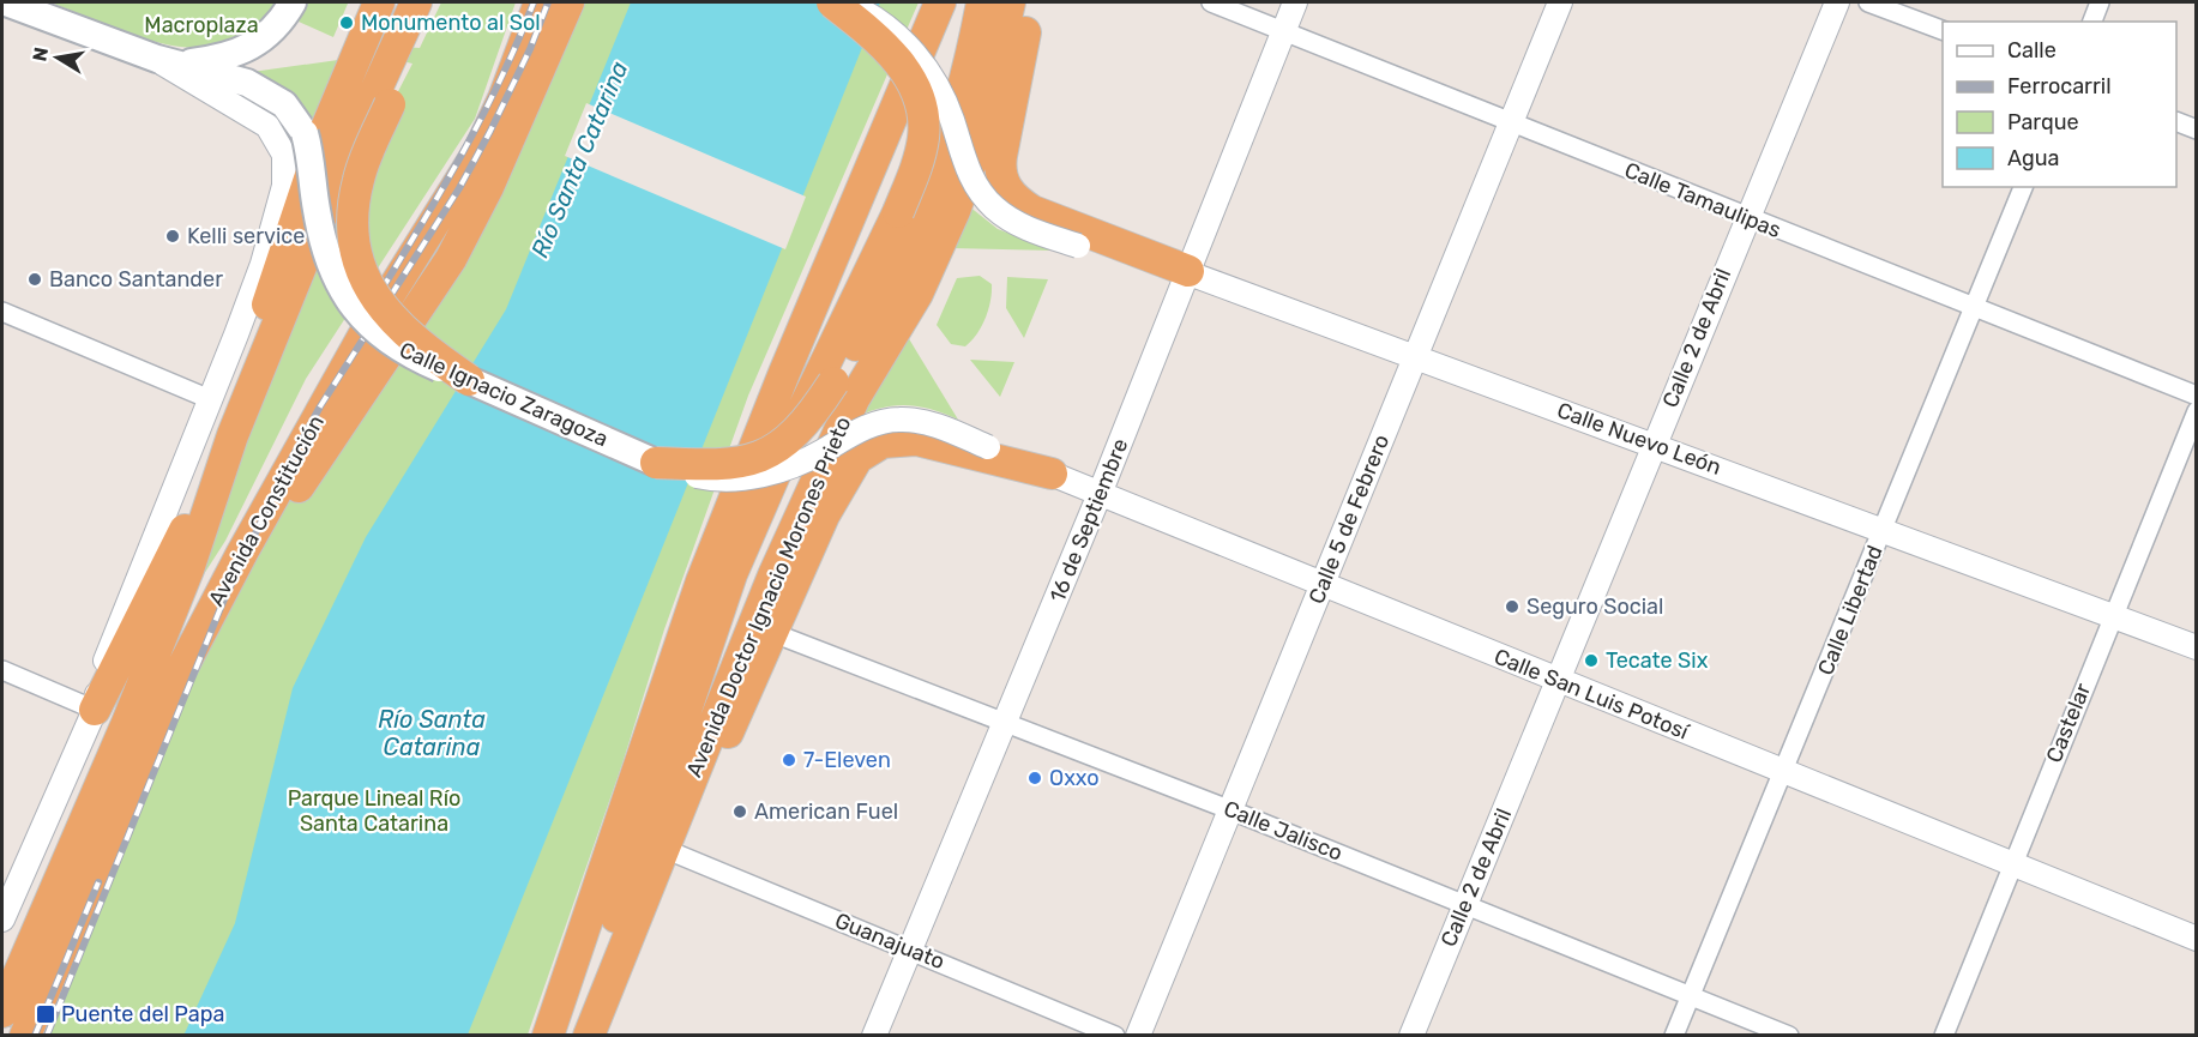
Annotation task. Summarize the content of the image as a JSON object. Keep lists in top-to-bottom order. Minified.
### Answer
{"streets":{"highway":["Avenida Constitución","Avenida Doctor Ignacio Morones Prieto"],"main road":["Calle Ignacio Zaragoza"],"street":["Calle Tamaulipas","Calle 2 de Abril","Calle Nuevo León","Calle 5 de Febrero","16 de Septiembre","Calle Libertad","Calle San Luis Potosí","Castelar","Calle Jalisco","Guanajuato"]},"crossings":[["Calle Tamaulipas","Calle 2 de Abril"],["Calle Tamaulipas","Calle 5 de Febrero"],["Calle Tamaulipas","16 de Septiembre"],["Calle Tamaulipas","Calle Libertad"],["Calle 2 de Abril","Calle Nuevo León"],["Calle 2 de Abril","Calle San Luis Potosí"],["Calle 2 de Abril","Calle Jalisco"],["Calle Ignacio Zaragoza","Calle San Luis Potosí"],["Calle Nuevo León","Calle 5 de Febrero"],["Calle Nuevo León","16 de Septiembre"],["Calle Nuevo León","Calle Libertad"],["Calle Nuevo León","Castelar"],["Calle 5 de Febrero","Calle San Luis Potosí"],["Calle 5 de Febrero","Calle Jalisco"],["16 de Septiembre","Calle San Luis Potosí"],["16 de Septiembre","Calle Jalisco"],["16 de Septiembre","Guanajuato"],["Avenida Doctor Ignacio Morones Prieto","Guanajuato"],["Calle Libertad","Calle San Luis Potosí"],["Calle Libertad","Calle Jalisco"],["Calle San Luis Potosí","Castelar"]],"water":["Río Santa Catarina"],"parks":["Macroplaza","Parque Lineal Río Santa Catarina"],"places":{"other":["Monumento al Sol","Kelli service","Banco Santander","Seguro Social","Tecate Six","7-Eleven","Oxxo","American Fuel"],"transit":["Puente del Papa"]},"legend":["Calle","Ferrocarril","Parque","Agua"],"north":"left"}
